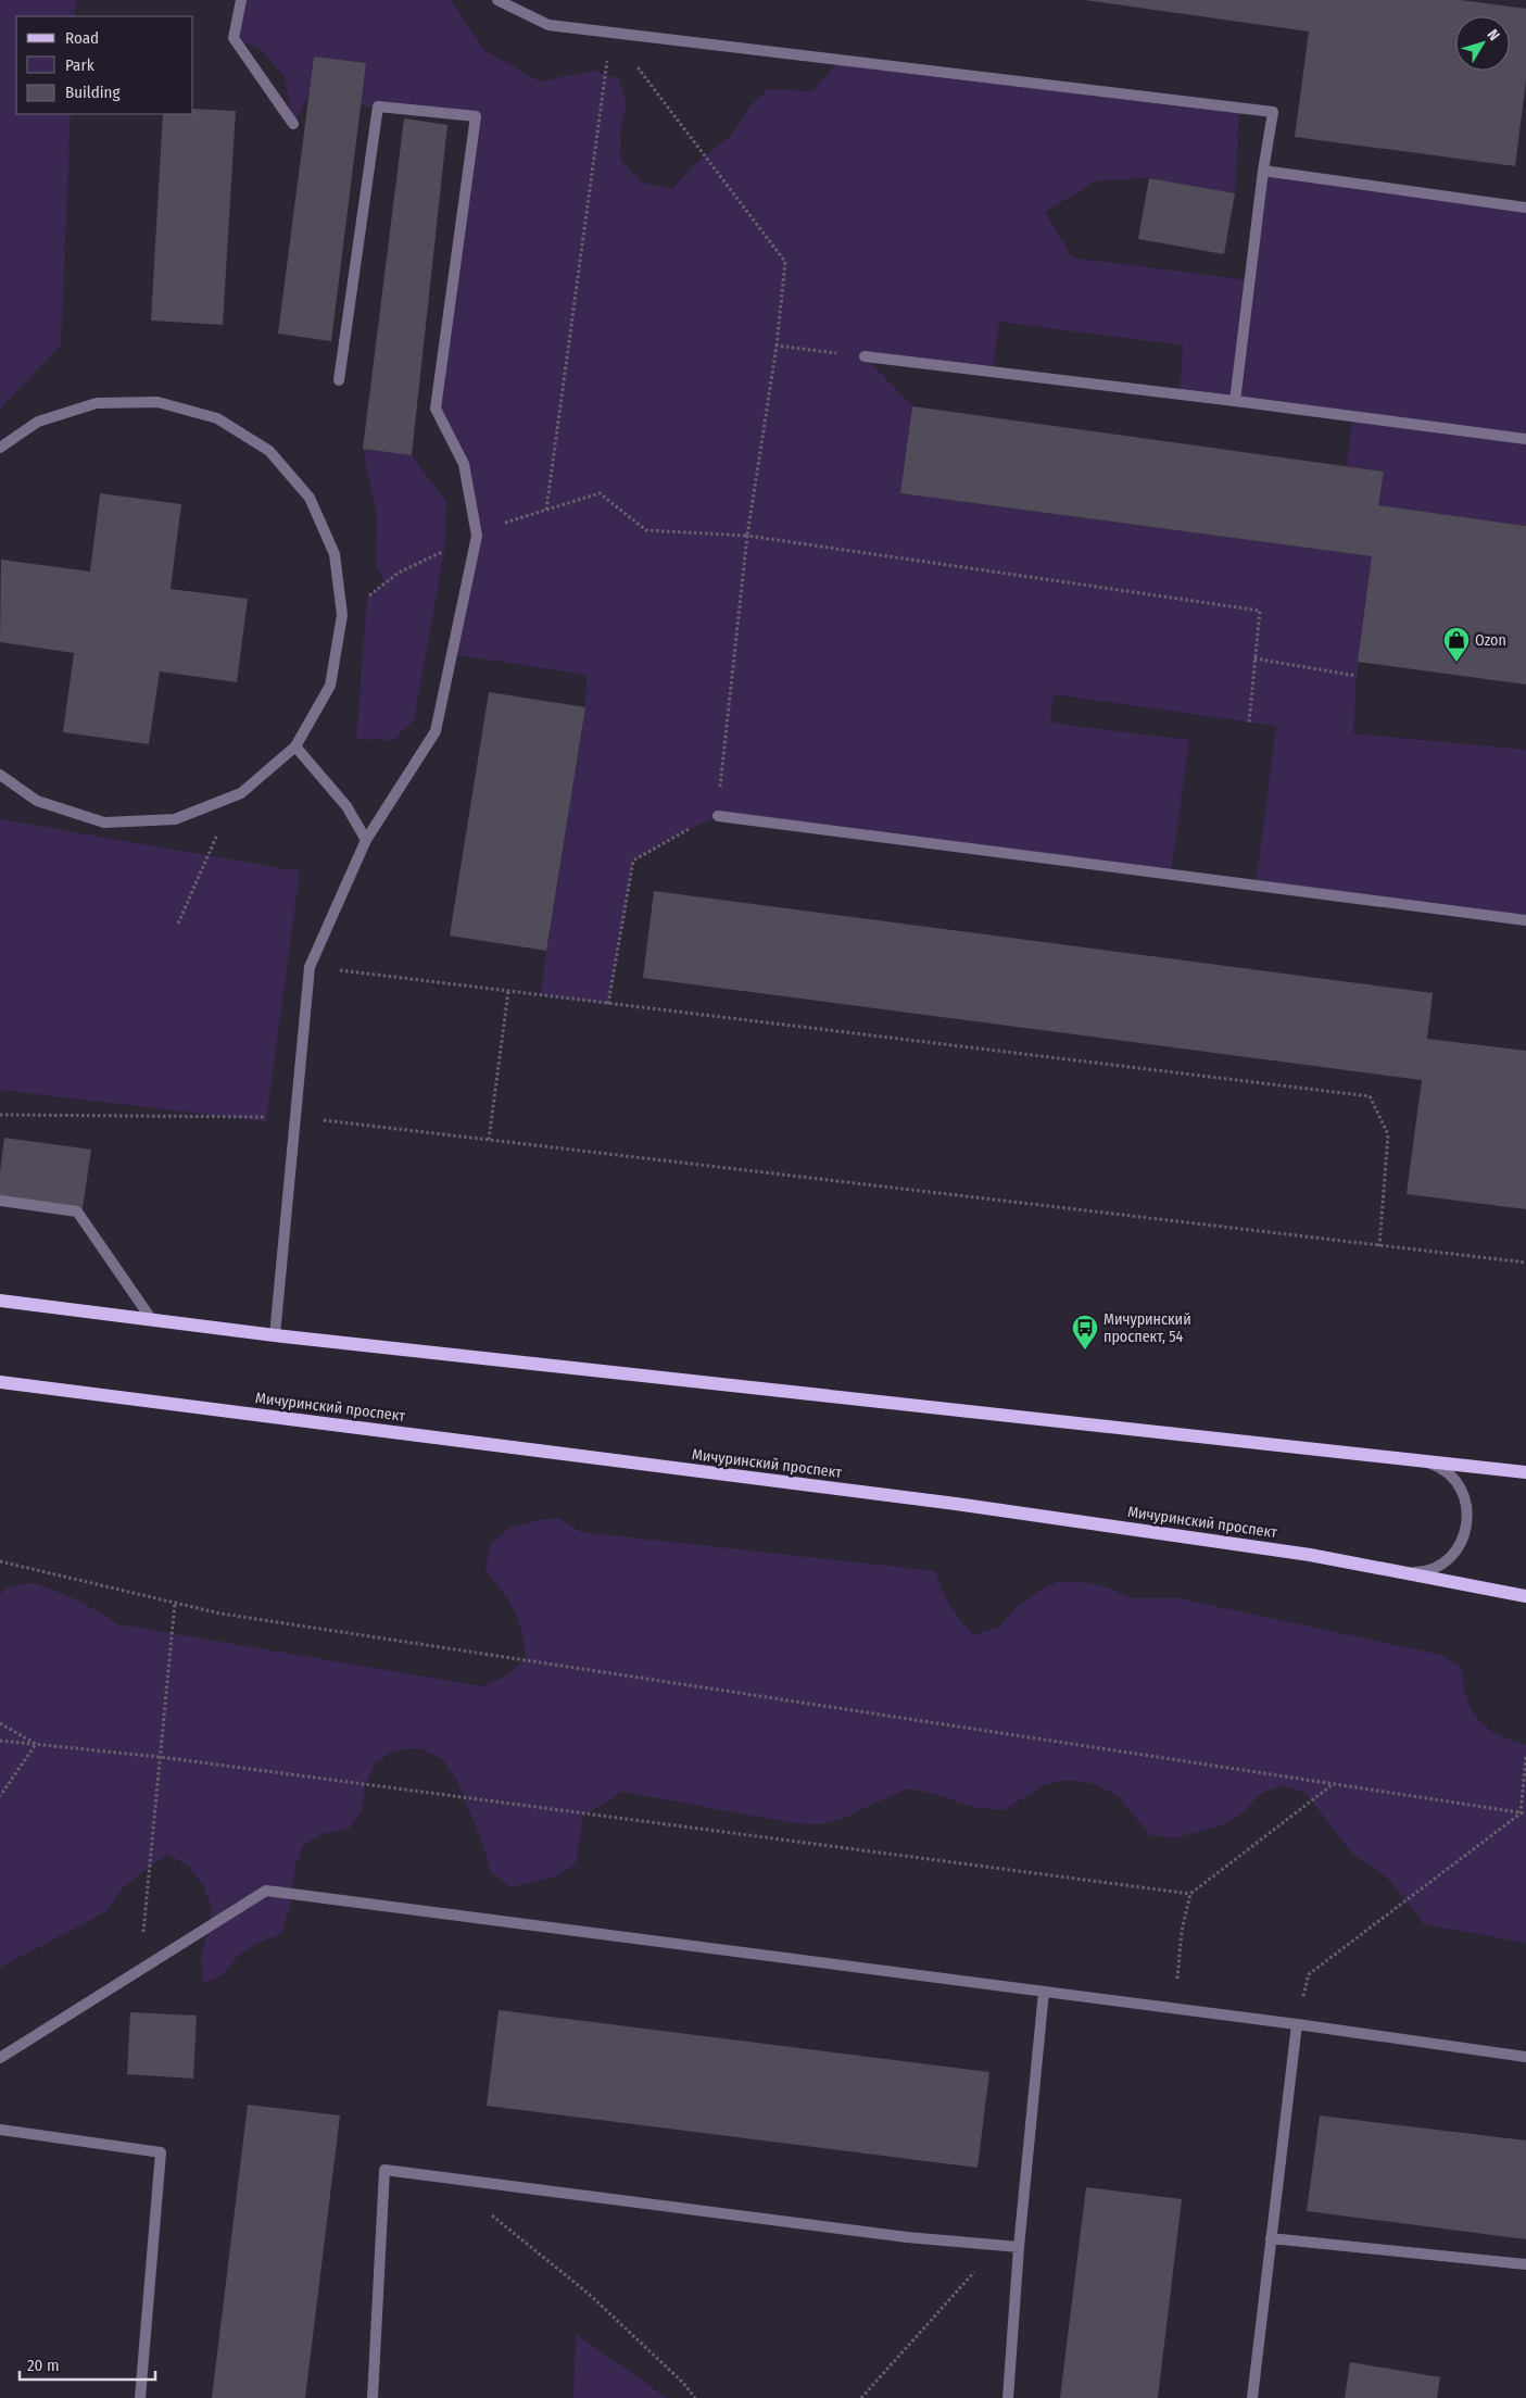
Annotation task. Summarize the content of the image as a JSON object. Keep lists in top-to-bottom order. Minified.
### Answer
{"streets":{"main road":["Мичуринский проспект"]},"places":{"shop":["Ozon"],"bus stop":["Мичуринский проспект, 54"]},"legend":["Road","Park","Building"],"scale_bar":"20 m","north":"top right"}
